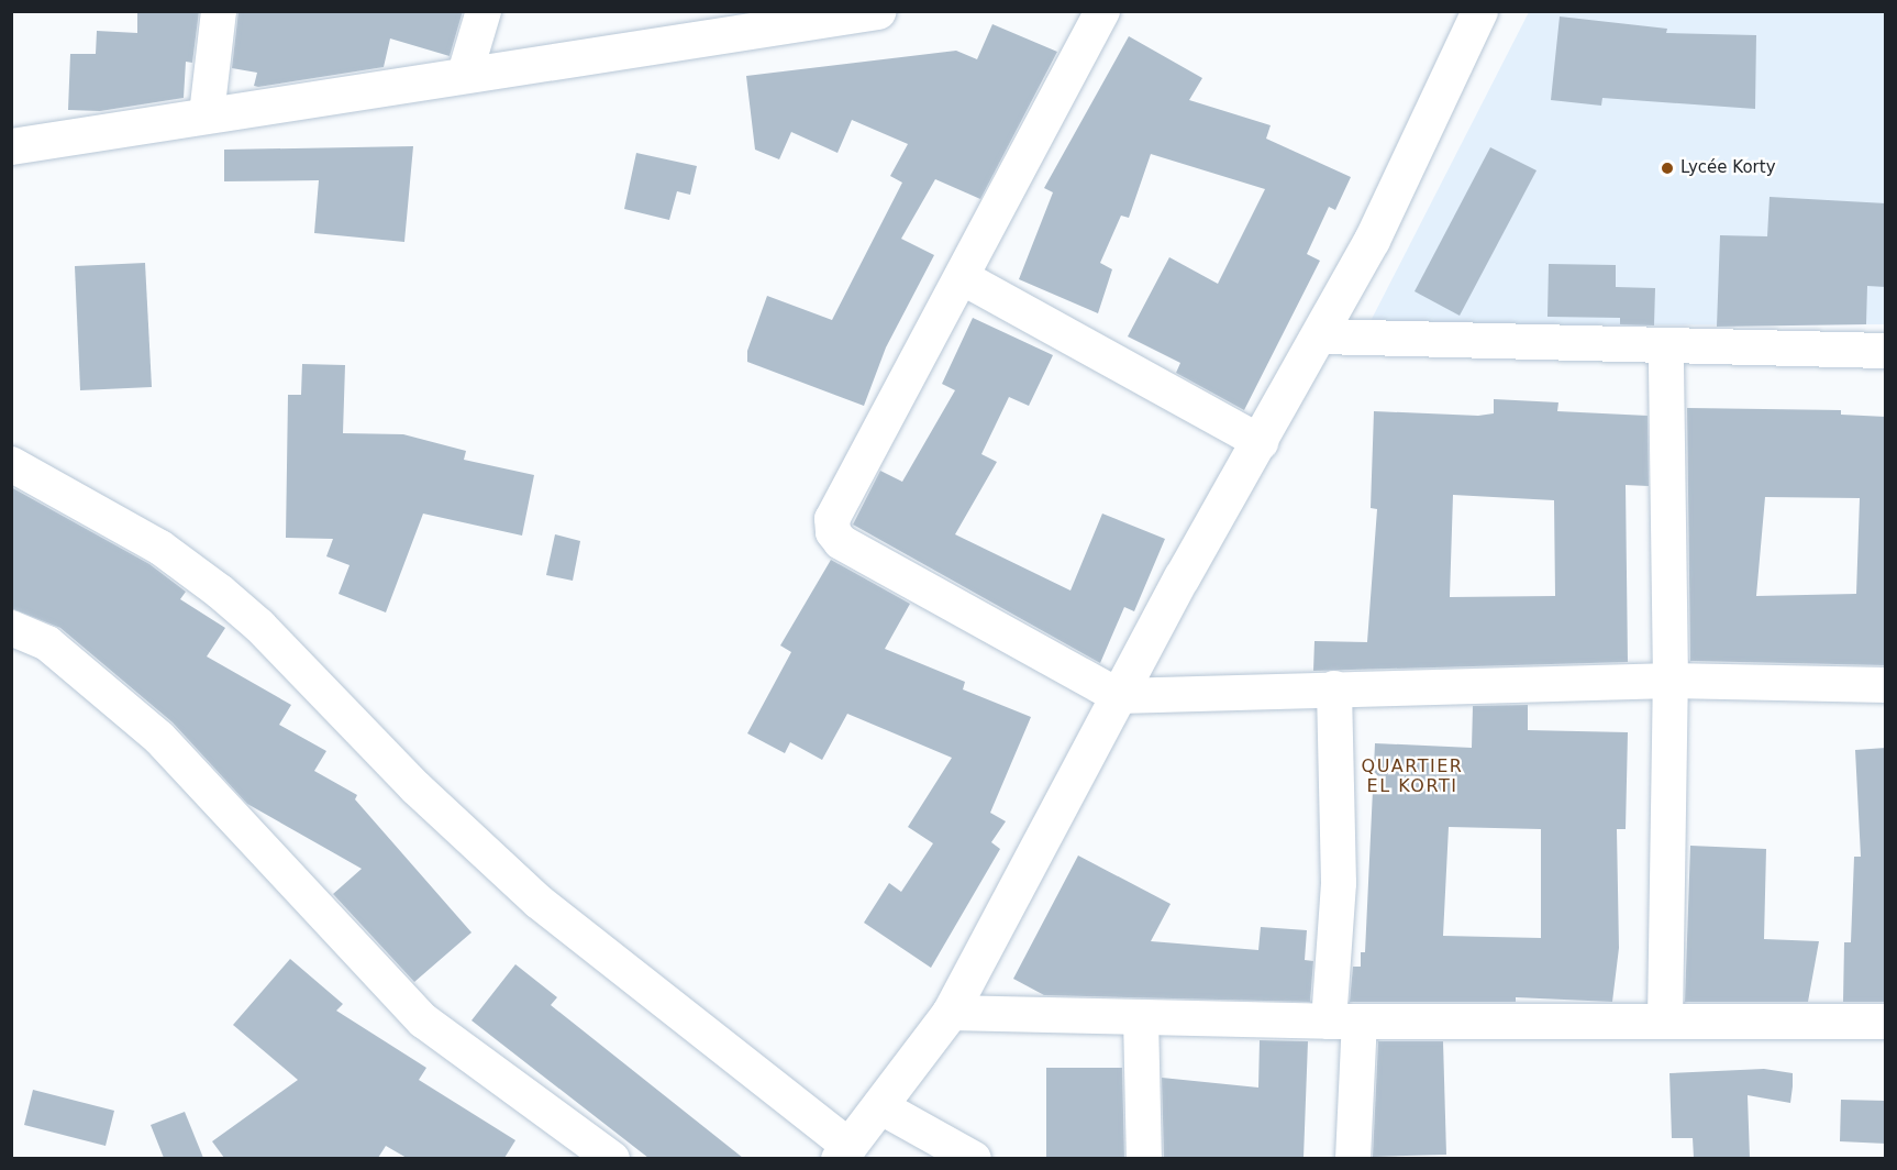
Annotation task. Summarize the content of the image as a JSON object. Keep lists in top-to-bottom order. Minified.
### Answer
{"districts":["QUARTIER EL KORTI"],"places":["Lycée Korty"]}
